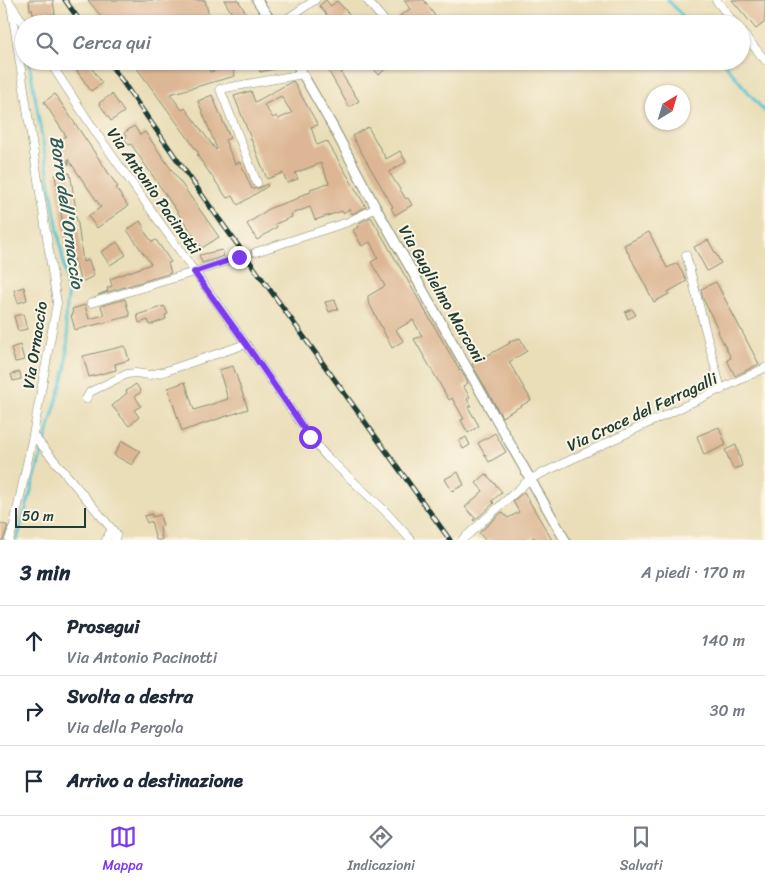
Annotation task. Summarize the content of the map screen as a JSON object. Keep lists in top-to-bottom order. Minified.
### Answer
{"streets":{"street":["Via Antonio Pacinotti","Via Guglielmo Marconi","Via Ornaccio","Via Croce del Ferragalli"]},"crossings":[["Via Guglielmo Marconi","Via Croce del Ferragalli"]],"water":["Borro dell'Ornaccio"],"scale_bar":"50 m","north":"top right","page":{"search":"Cerca qui","scale":"50 m","heading":["3 min","A piedi · 170 m"],"list":[["Prosegui","Via Antonio Pacinotti","140 m"],["Svolta a destra","Via della Pergola","30 m"],"Arrivo a destinazione"],"nav":["Mappa","Indicazioni","Salvati"]}}
